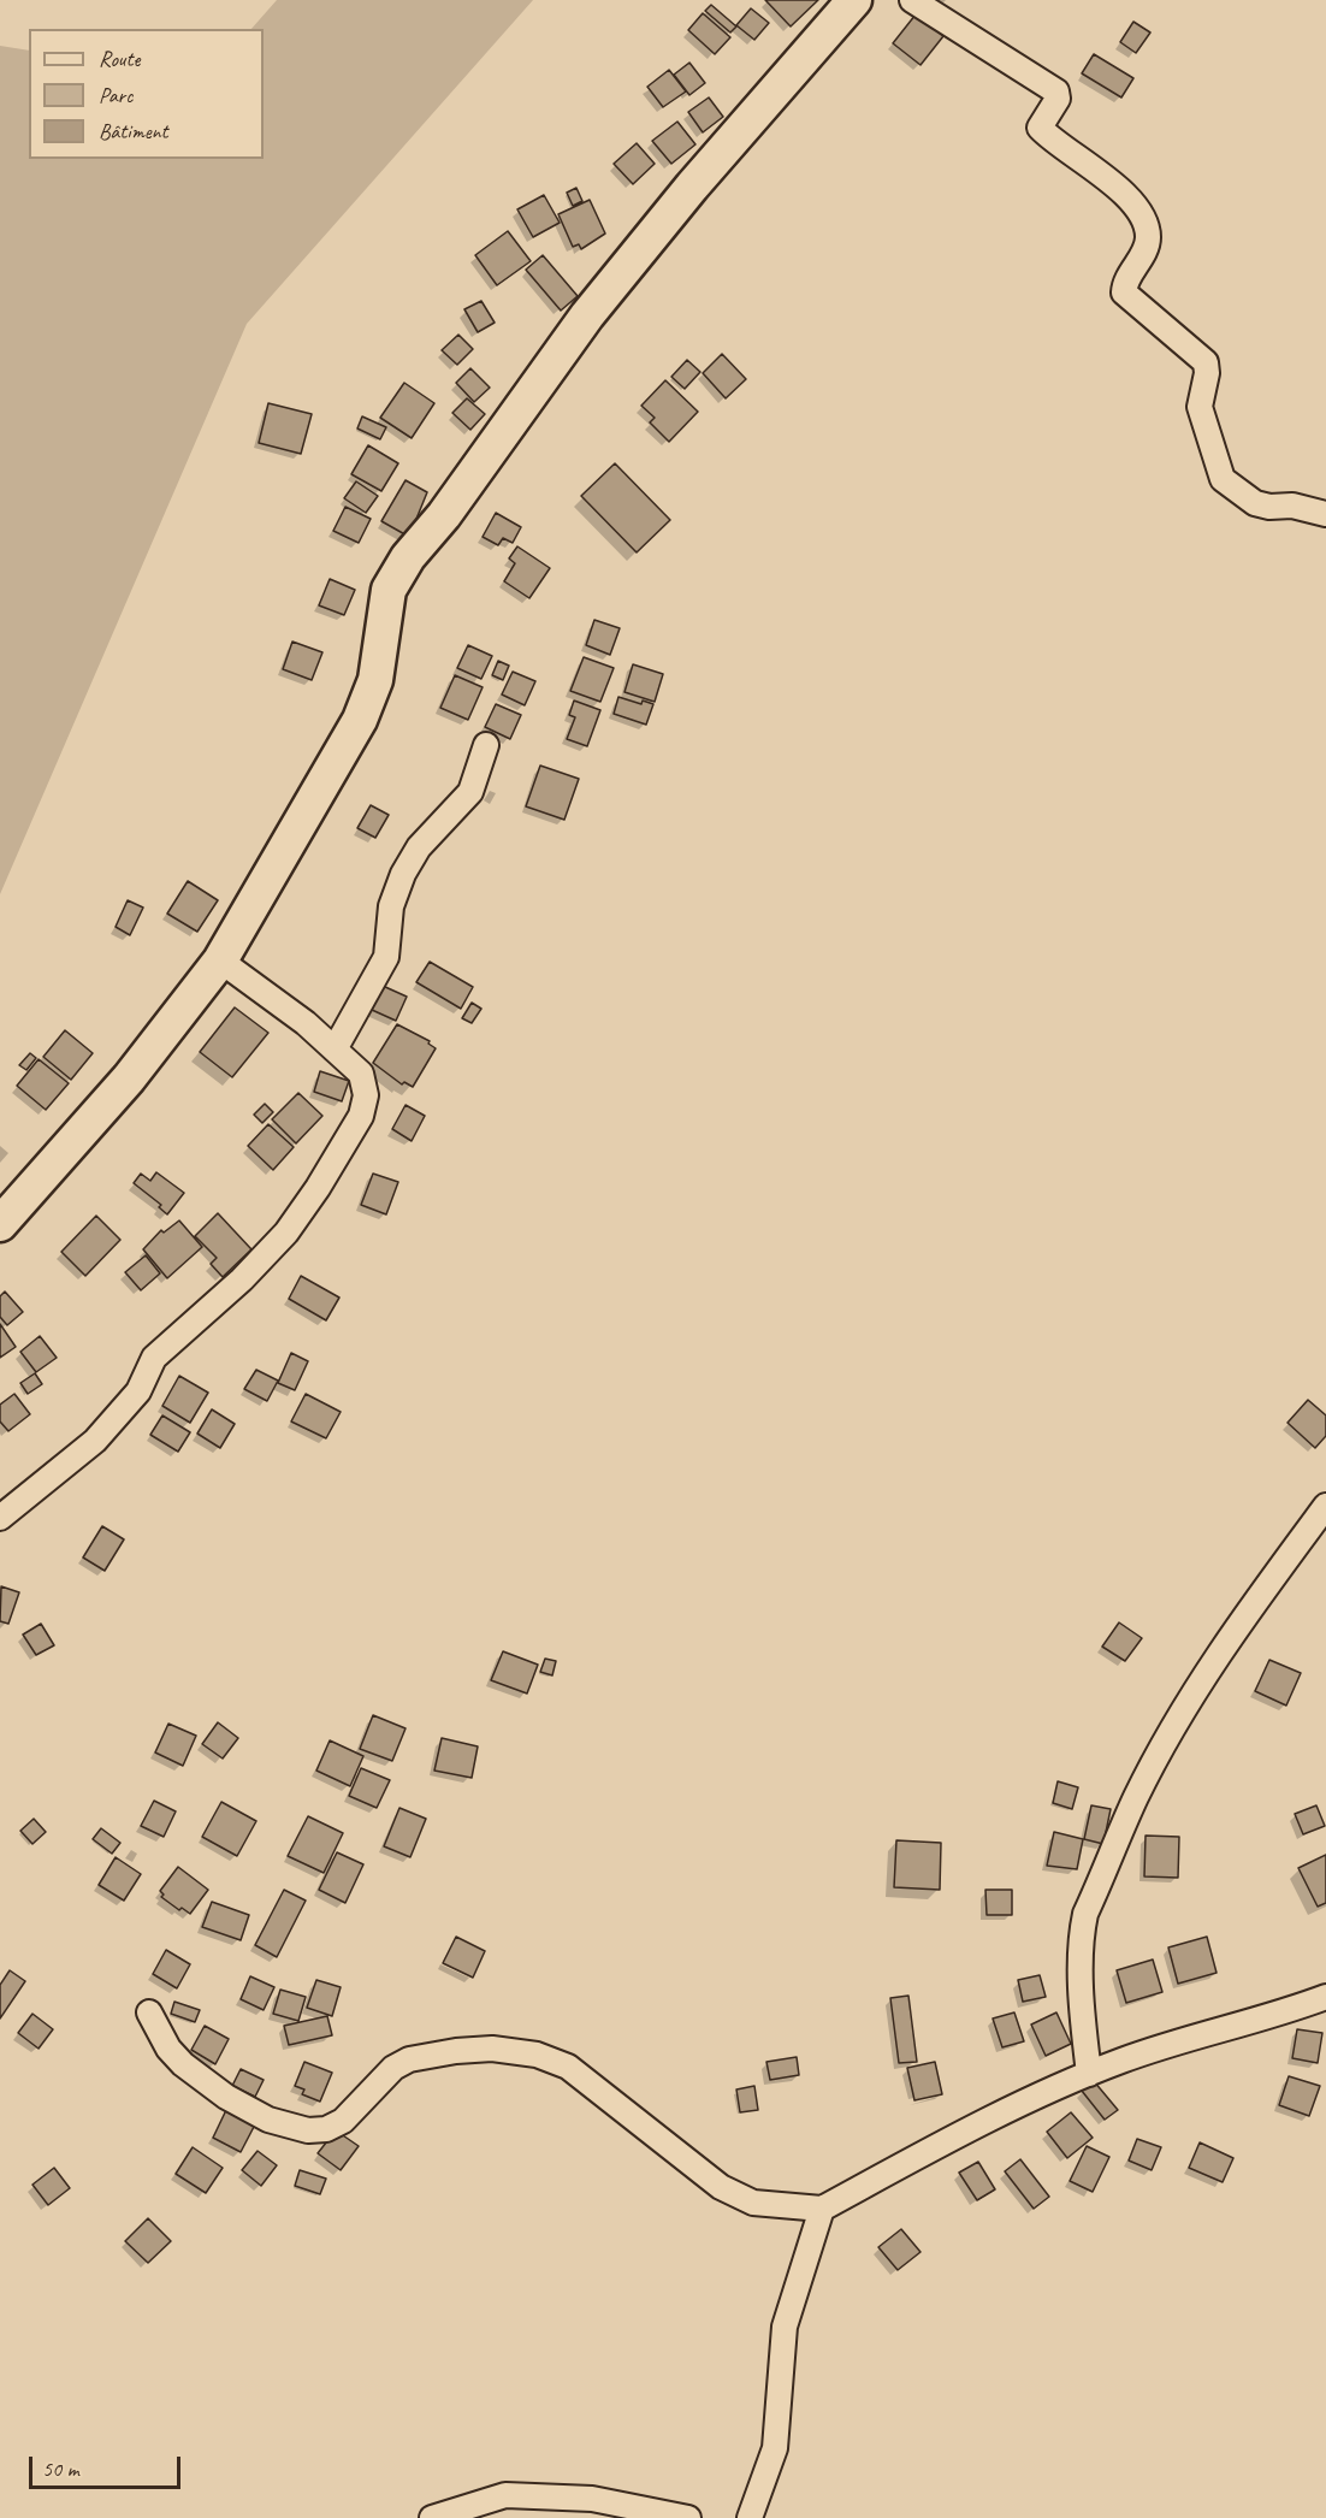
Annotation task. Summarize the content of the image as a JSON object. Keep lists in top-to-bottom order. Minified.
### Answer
{"legend":["Route","Parc","Bâtiment"],"scale_bar":"50 m"}
